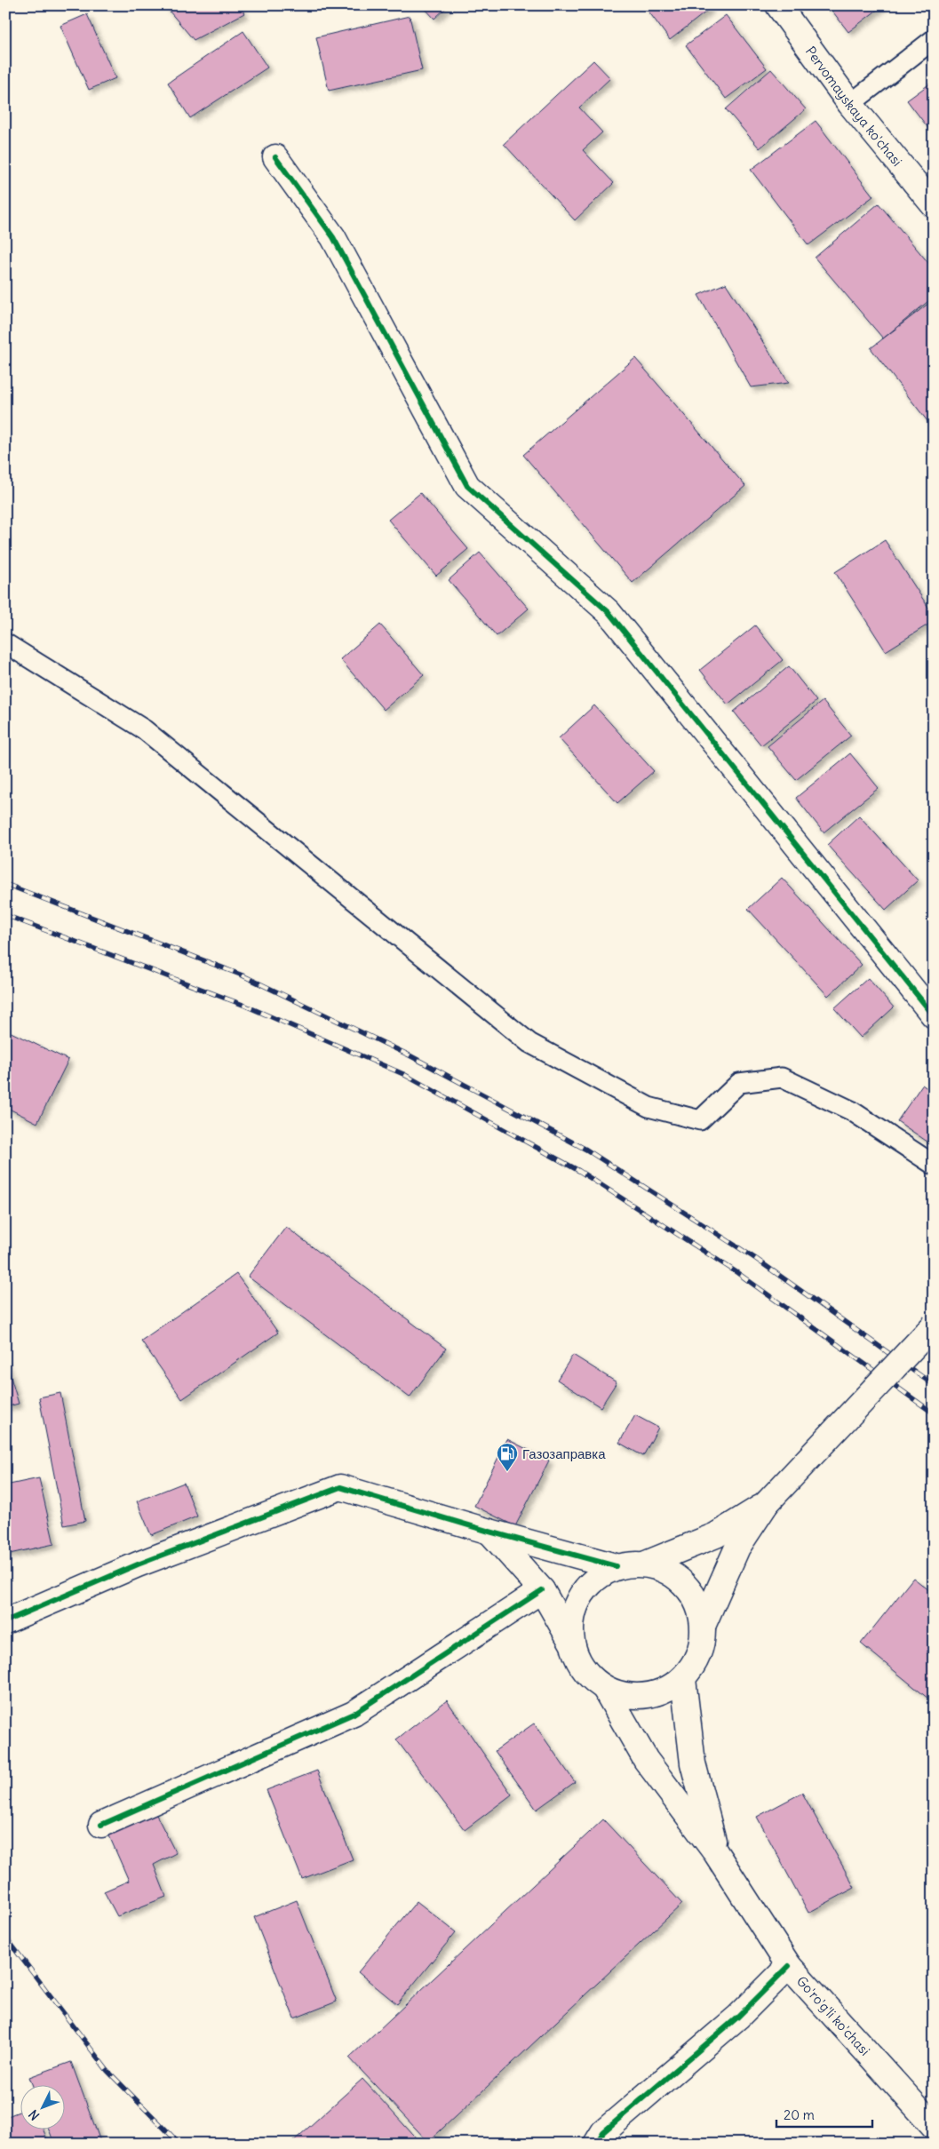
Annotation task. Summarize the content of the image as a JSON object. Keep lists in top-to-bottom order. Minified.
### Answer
{"streets":{"street":["Pervomayskaya ko'chasi","Go'ro'g'li ko'chasi"]},"places":{"fuel station":["Газозаправка"]},"scale_bar":"20 m","north":"bottom left"}
